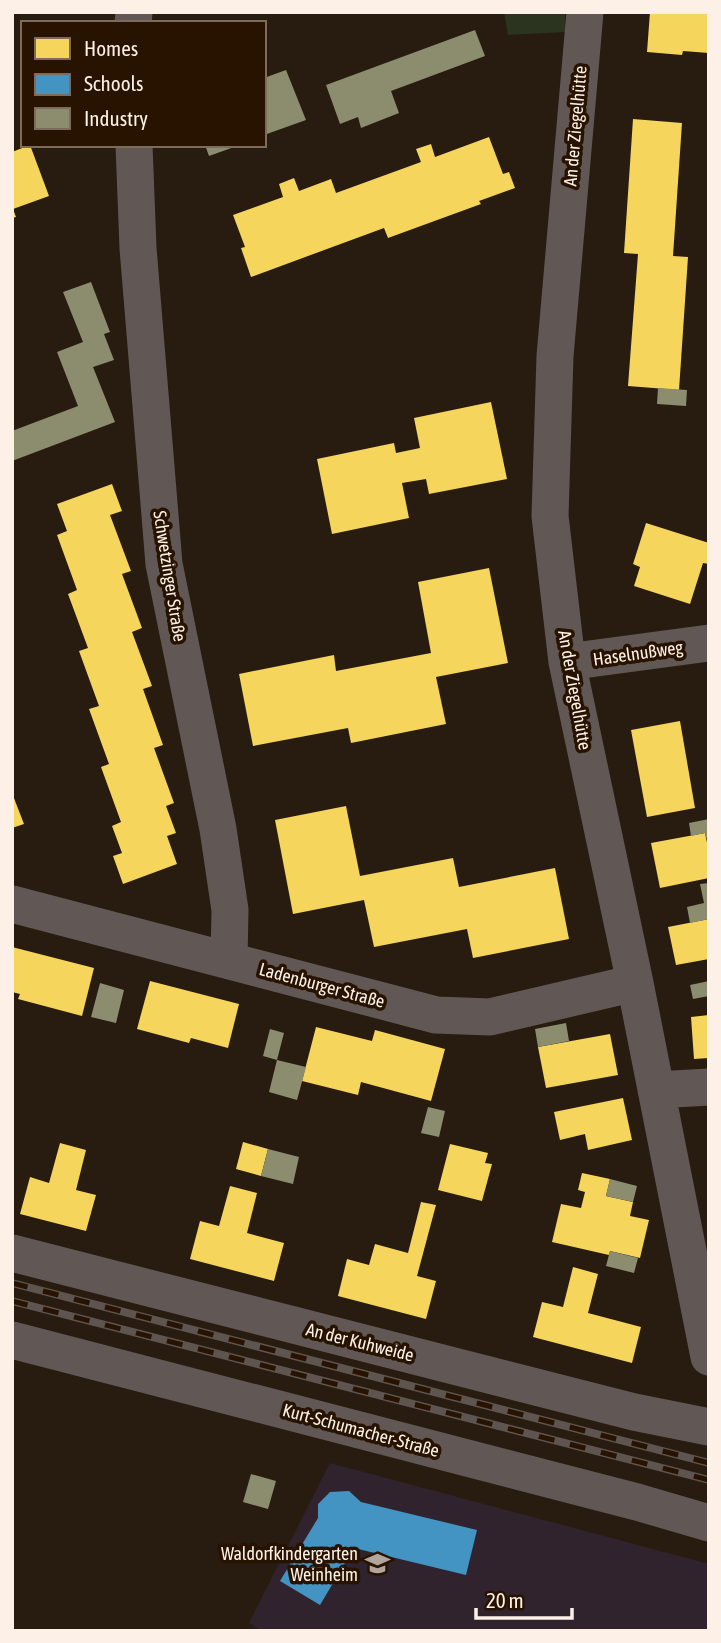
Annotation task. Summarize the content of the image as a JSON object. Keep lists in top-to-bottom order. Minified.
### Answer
{"streets":{"street":["An der Ziegelhütte","Schwetzinger Straße","Haselnußweg","Ladenburger Straße","An der Kuhweide","Kurt-Schumacher-Straße"]},"crossings":[["An der Ziegelhütte","Haselnußweg"],["An der Ziegelhütte","Ladenburger Straße"],["Schwetzinger Straße","Ladenburger Straße"]],"places":{"school or university":["Waldorfkindergarten Weinheim"]},"legend":["Homes","Schools","Industry"],"scale_bar":"20 m"}
